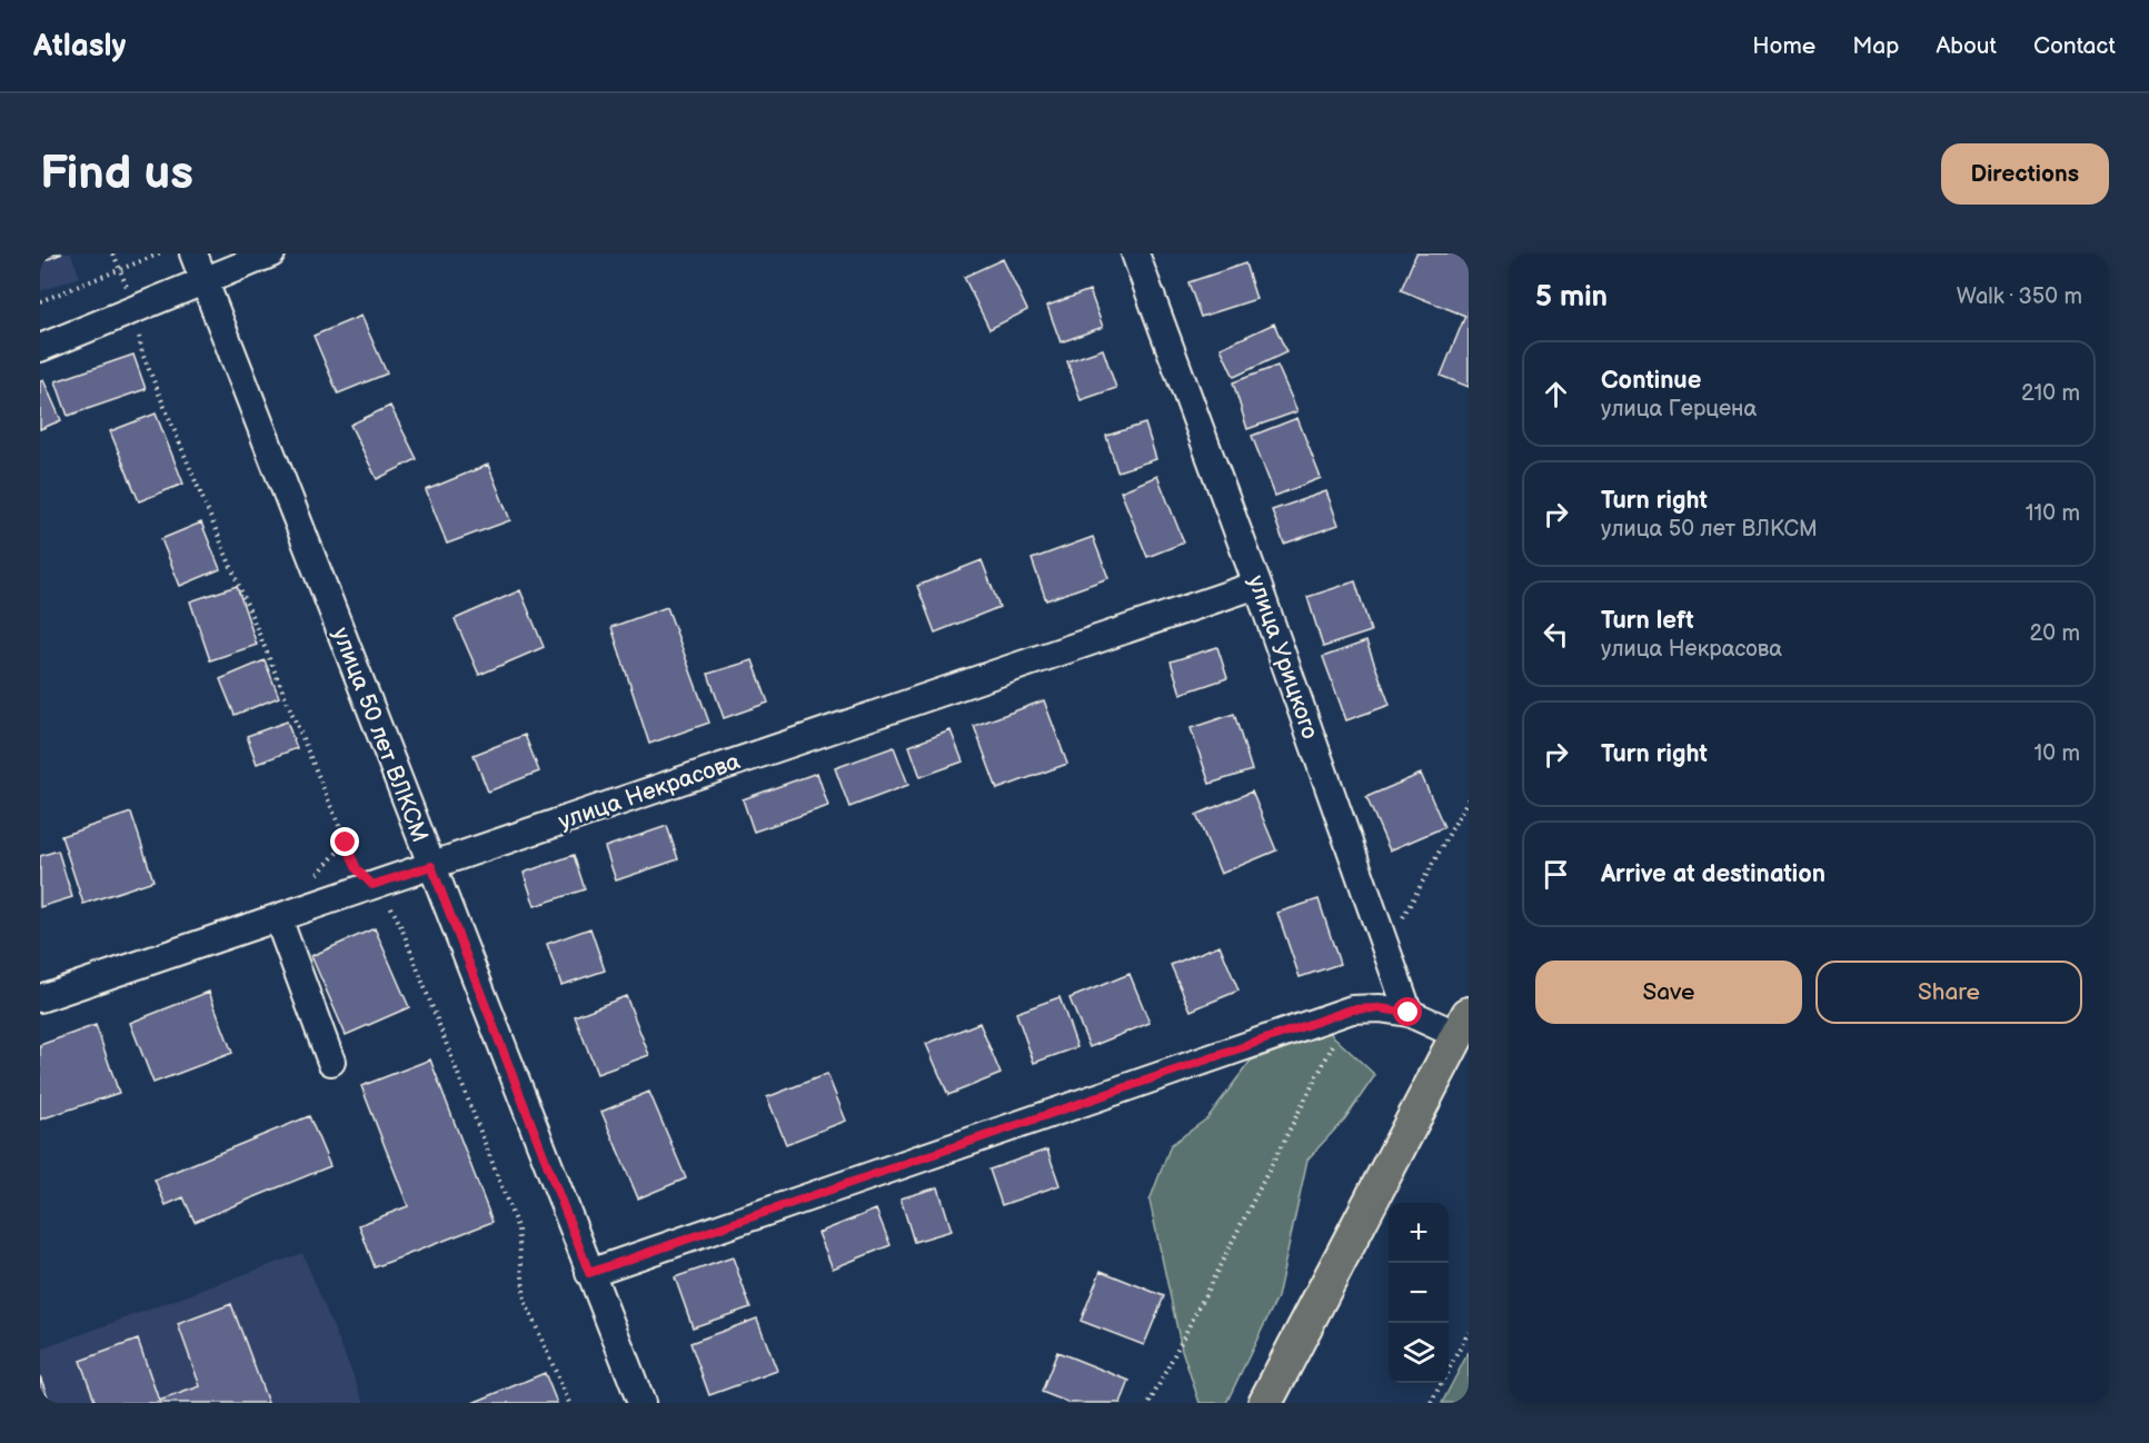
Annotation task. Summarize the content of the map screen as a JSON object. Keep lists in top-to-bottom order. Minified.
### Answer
{"streets":{"street":["улица Урицкого","улица 50 лет ВЛКСМ","улица Некрасова"]},"crossings":[["улица Урицкого","улица Некрасова"],["улица 50 лет ВЛКСМ","улица Некрасова"]],"page":{"header":"Atlasly","nav":["Home","Map","About","Contact"],"buttons":["Directions",["Save","Share"]],"title":"Find us","heading":["5 min","Walk · 350 m"],"list":[["Continue","улица Герцена","210 m"],["Turn right","улица 50 лет ВЛКСМ","110 m"],["Turn left","улица Некрасова","20 m"],["Turn right","10 m"],"Arrive at destination"],"map_buttons":["+","−"]}}
